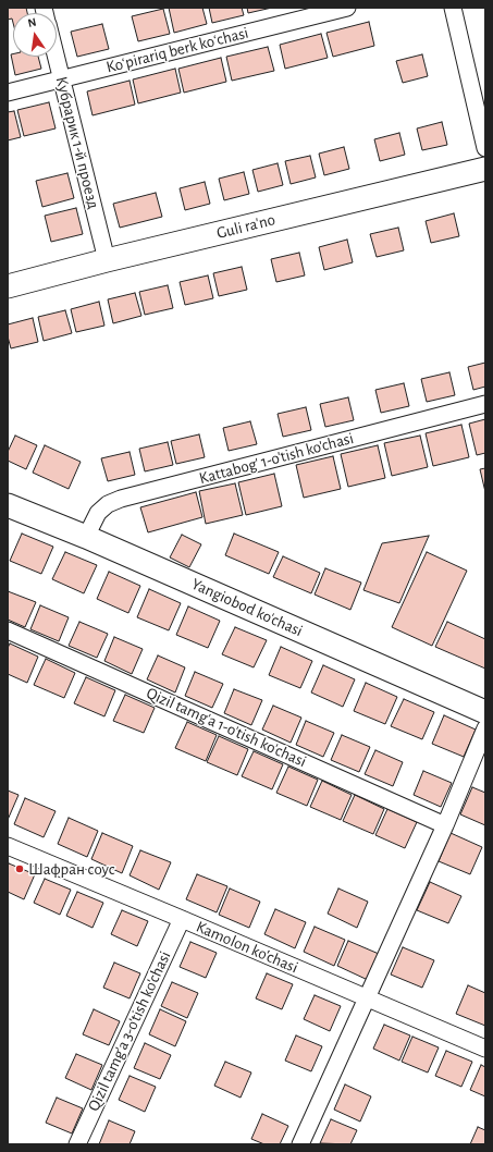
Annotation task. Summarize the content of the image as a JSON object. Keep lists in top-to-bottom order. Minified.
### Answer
{"streets":{"street":["Koʻpirariq berk koʻchasi","Кубрарик 1-й проезд","Guli ra'no","Kattabog' 1-o'tish ko'chasi","Yangiobod ko'chasi","Qizil tamg'a 1-o'tish ko'chasi","Kamolon ko'chasi","Qizil tamg'a 3-o'tish ko'chasi"]},"crossings":[["Koʻpirariq berk koʻchasi","Кубрарик 1-й проезд"],["Кубрарик 1-й проезд","Guli ra'no"],["Kattabog' 1-o'tish ko'chasi","Yangiobod ko'chasi"],["Kamolon ko'chasi","Qizil tamg'a 3-o'tish ko'chasi"]],"places":["Шафран соус"],"north":"top"}
